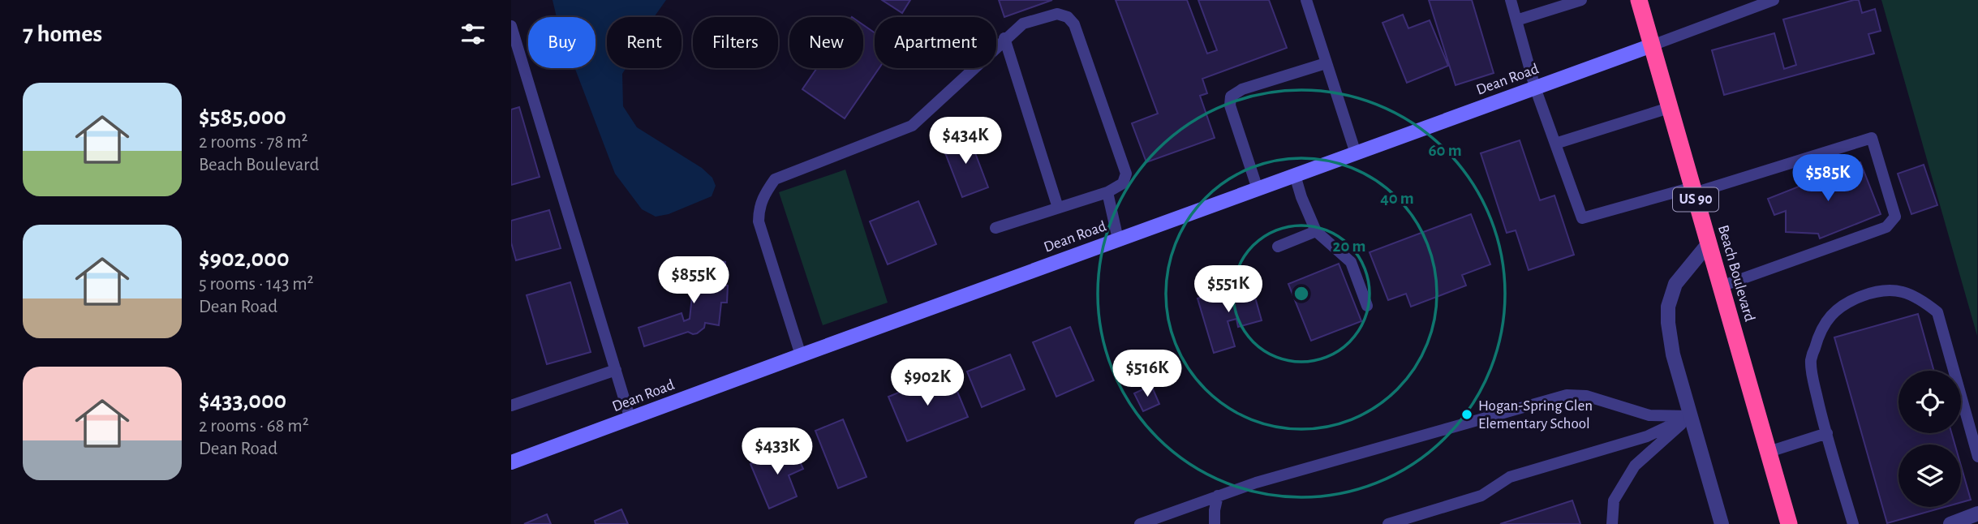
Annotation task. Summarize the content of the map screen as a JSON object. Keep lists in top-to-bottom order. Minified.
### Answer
{"streets":{"highway":["US 90","Beach Boulevard"],"main road":["Dean Road"]},"crossings":[["Dean Road","Beach Boulevard"]],"places":["Hogan-Spring Glen Elementary School"],"page":{"heading":"7 homes","chip":["Buy","Rent","Filters","New","Apartment"],"list":[{"name":"$585,000","note":"2 rooms · 78 m² · Beach Boulevard"},{"name":"$902,000","note":"5 rooms · 143 m² · Dean Road"},{"name":"$433,000","note":"2 rooms · 68 m² · Dean Road"}],"price":["$434K","$585K","$855K","$551K","$516K","$902K","$433K"]},"rings":["60 m","40 m","20 m"]}
